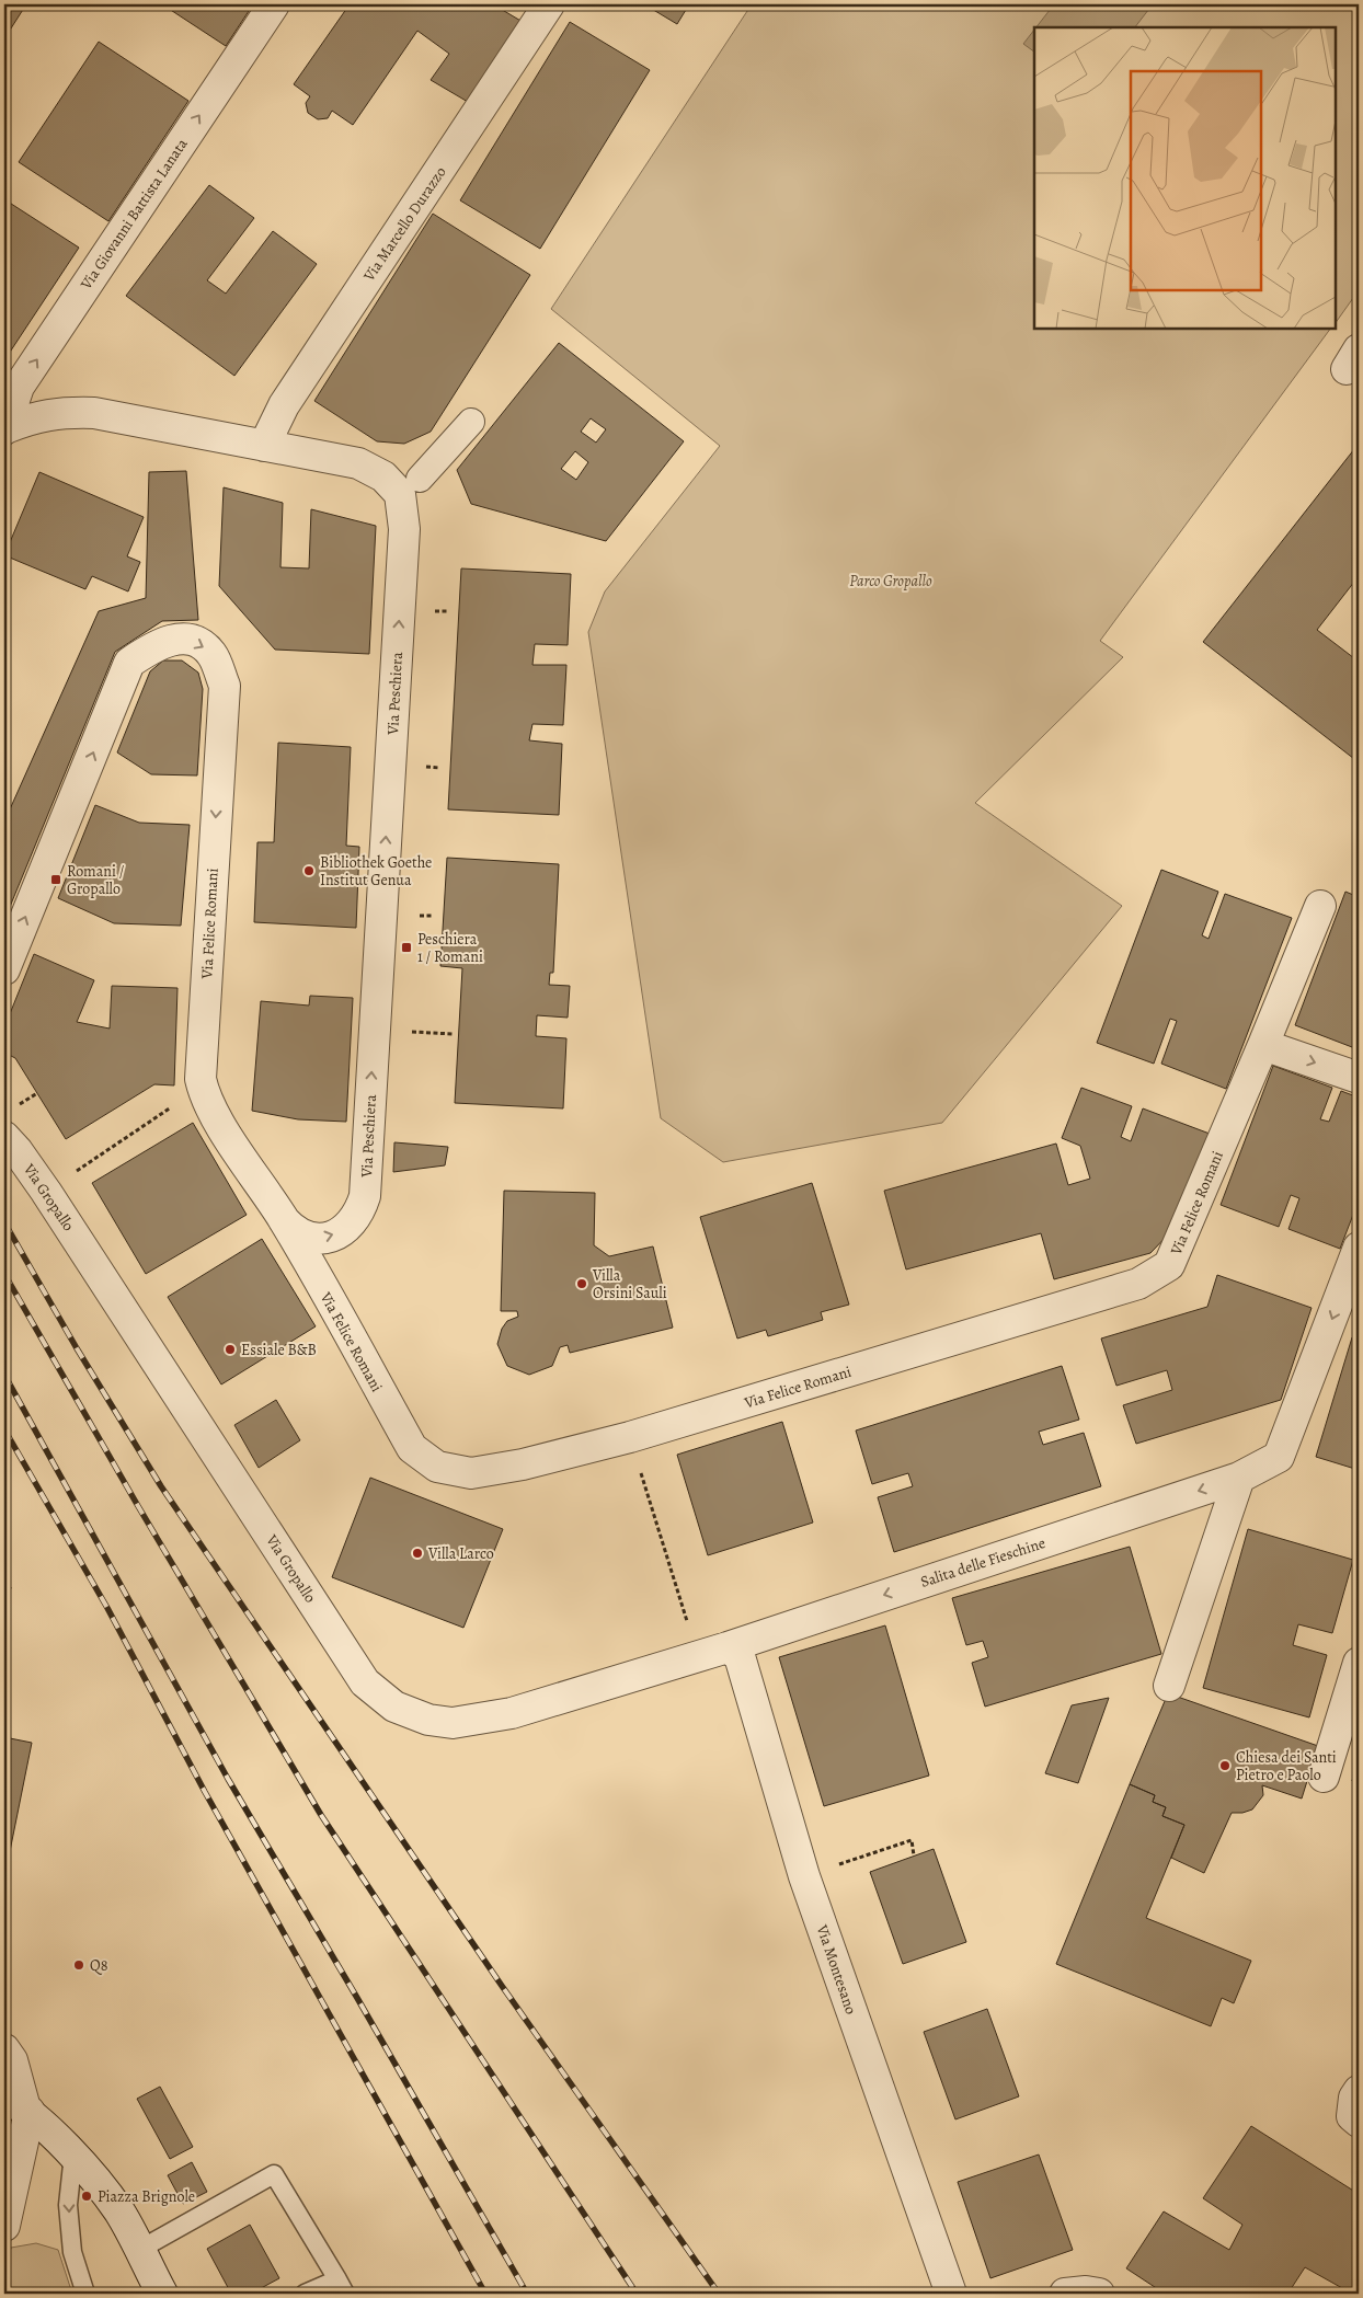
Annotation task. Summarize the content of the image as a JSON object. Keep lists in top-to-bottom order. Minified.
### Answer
{"streets":{"street":["Via Giovanni Battista Lanata","Via Marcello Durazzo","Via Peschiera","Via Felice Romani","Via Gropallo","Salita delle Fieschine","Via Montesano"]},"crossings":[["Via Giovanni Battista Lanata","Via Peschiera"],["Via Marcello Durazzo","Via Peschiera"],["Via Peschiera","Via Felice Romani"],["Via Gropallo","Salita delle Fieschine"],["Via Gropallo","Via Montesano"],["Salita delle Fieschine","Via Montesano"]],"one_way":["Via Giovanni Battista Lanata","Via Peschiera","Salita delle Fieschine"],"parks":["Parco Gropallo"],"places":{"other":["Bibliothek Goethe Institut Genua","Villa Orsini Sauli","Essiale B&B","Villa Larco","Chiesa dei Santi Pietro e Paolo","Q8","Piazza Brignole"],"transit":["Romani / Gropallo","Peschiera 1 / Romani"]}}
